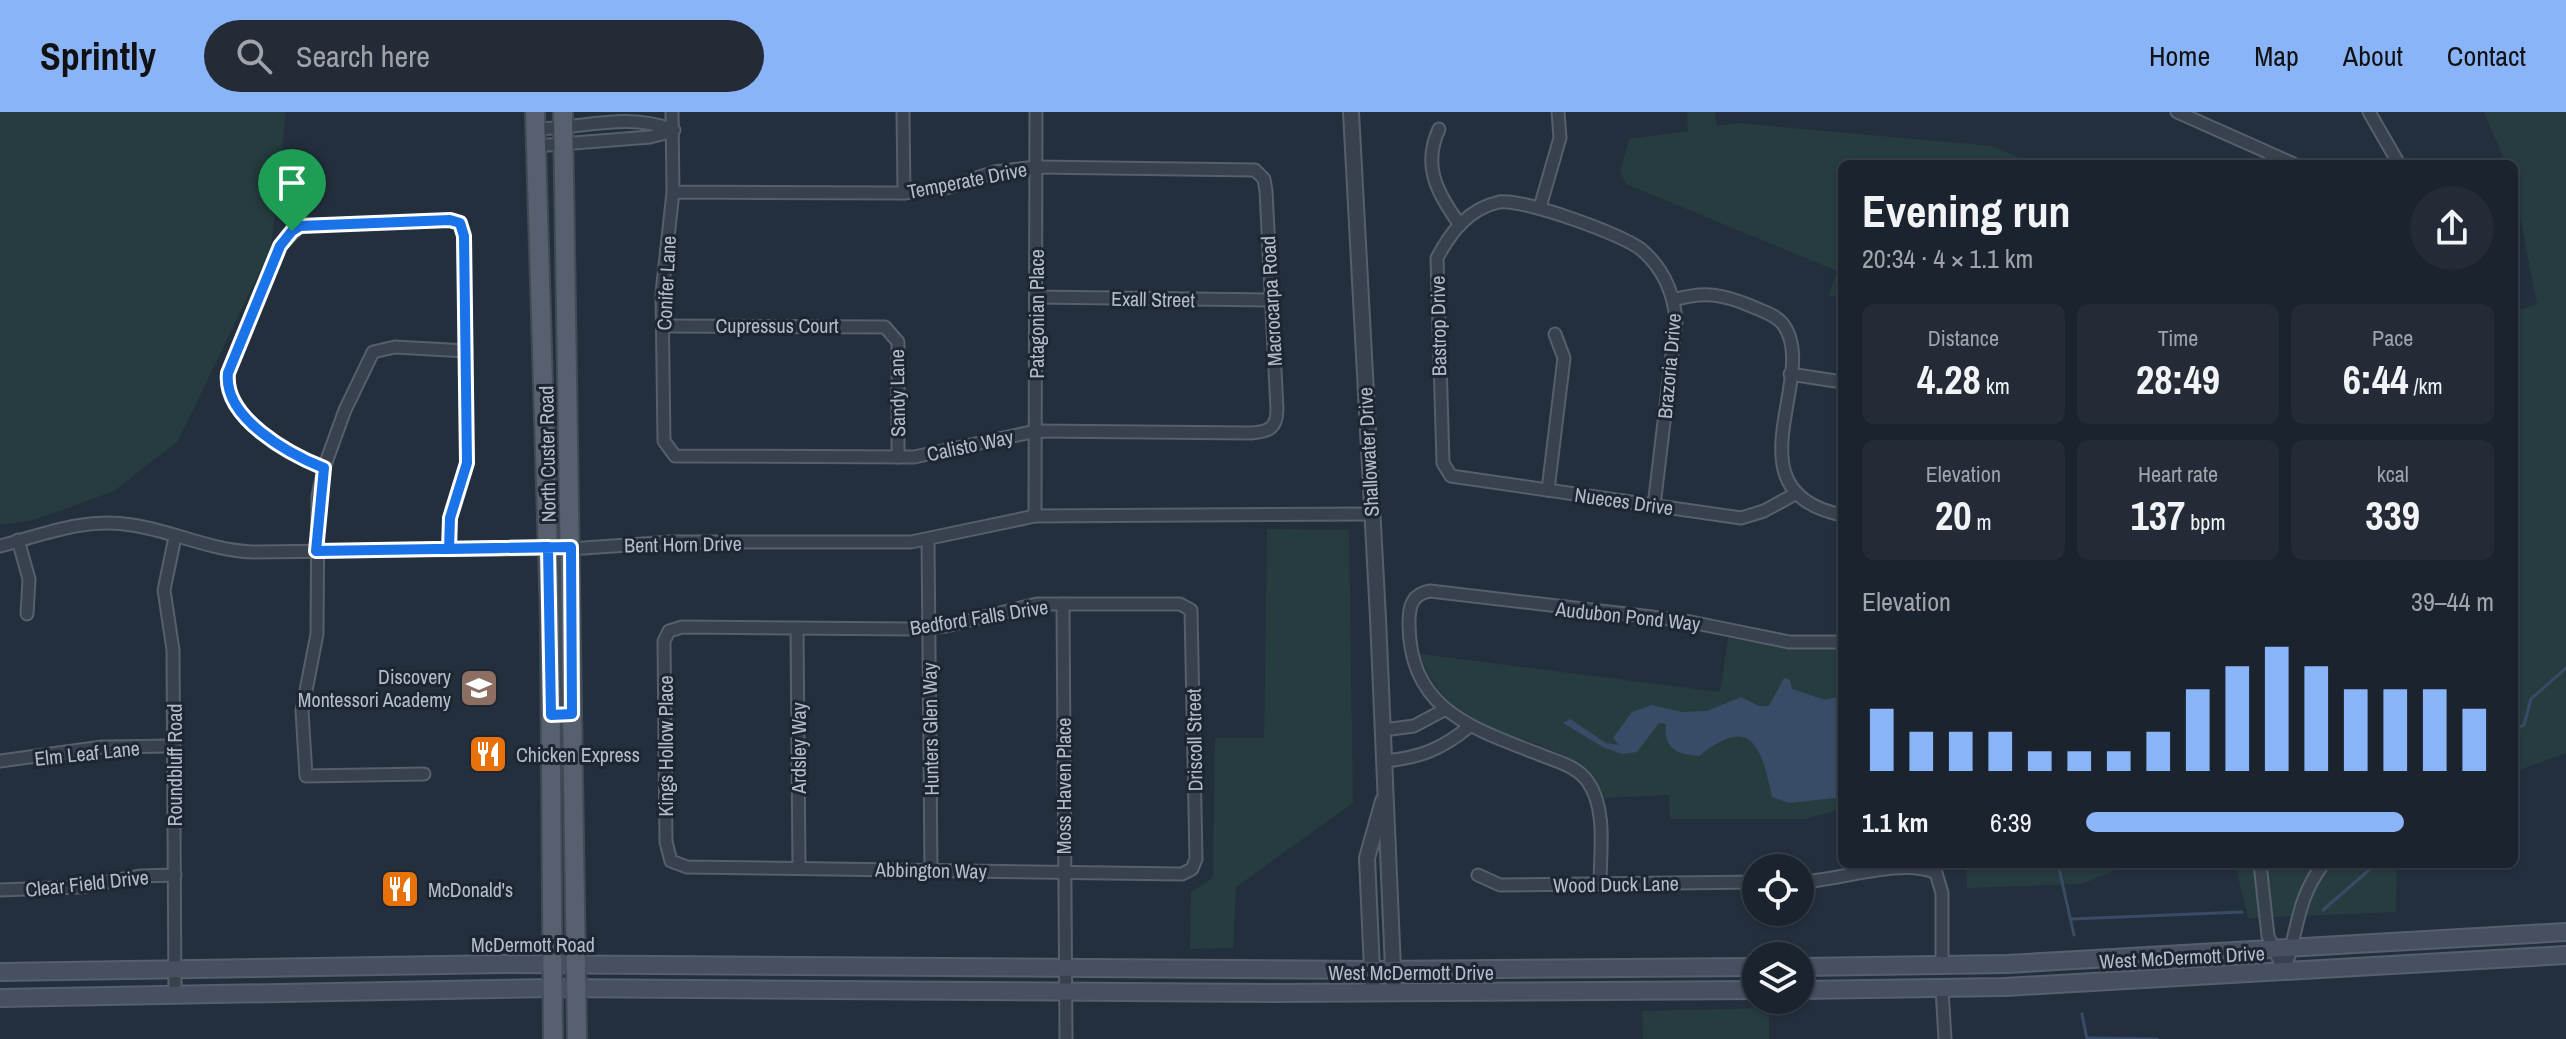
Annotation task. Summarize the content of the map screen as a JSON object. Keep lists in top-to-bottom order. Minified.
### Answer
{"streets":{"main road":["North Custer Road","McDermott Road","West McDermott Drive"],"street":["Temperate Drive","Conifer Lane","Exall Street","Macrocarpa Road","Patagonian Place","Cupressus Court","Bastrop Drive","Brazoria Drive","Sandy Lane","Calisto Way","Shallowater Drive","Nueces Drive","Bent Horn Drive","Audubon Pond Way","Bedford Falls Drive","Hunters Glen Way","Driscoll Street","Kings Hollow Place","Ardsley Way","Elm Leaf Lane","Roundbluff Road","Moss Haven Place","Abbington Way","Clear Field Drive","Wood Duck Lane"]},"crossings":[["Temperate Drive","Conifer Lane"],["Temperate Drive","Macrocarpa Road"],["Temperate Drive","Patagonian Place"],["Conifer Lane","Cupressus Court"],["Conifer Lane","Calisto Way"],["Exall Street","Macrocarpa Road"],["Exall Street","Patagonian Place"],["Macrocarpa Road","Calisto Way"],["Patagonian Place","Calisto Way"],["Patagonian Place","Bent Horn Drive"],["Cupressus Court","Sandy Lane"],["Bastrop Drive","Brazoria Drive"],["Bastrop Drive","Nueces Drive"],["Brazoria Drive","Nueces Drive"],["Sandy Lane","Calisto Way"],["Shallowater Drive","Bent Horn Drive"],["Shallowater Drive","West McDermott Drive"],["North Custer Road","Bent Horn Drive"],["North Custer Road","McDermott Road"],["Bent Horn Drive","Hunters Glen Way"],["Bent Horn Drive","Roundbluff Road"],["Bedford Falls Drive","Hunters Glen Way"],["Bedford Falls Drive","Driscoll Street"],["Bedford Falls Drive","Kings Hollow Place"],["Bedford Falls Drive","Ardsley Way"],["Bedford Falls Drive","Moss Haven Place"],["Hunters Glen Way","Abbington Way"],["Driscoll Street","Abbington Way"],["Kings Hollow Place","Abbington Way"],["Ardsley Way","Abbington Way"],["Elm Leaf Lane","Roundbluff Road"],["Roundbluff Road","Clear Field Drive"],["Roundbluff Road","McDermott Road"],["Moss Haven Place","Abbington Way"],["Moss Haven Place","McDermott Road"],["Moss Haven Place","West McDermott Drive"],["McDermott Road","West McDermott Drive"]],"places":{"school or university":["Discovery Montessori Academy"],"restaurant":["Chicken Express","McDonald's"]},"page":{"header":"Sprintly","search":"Search here","nav":["Home","Map","About","Contact"],"heading":["Evening run","20:34 · 4 × 1.1 km"],"stats":[["Distance","4.28 km"],["Time","28:49"],["Pace","6:44 /km"],["Elevation","20 m"],["Heart rate","137 bpm"],["kcal","339"]],"chart":["Elevation","39–44 m"],"list":[{"name":"1.1 km","note":"6:39"}]}}
